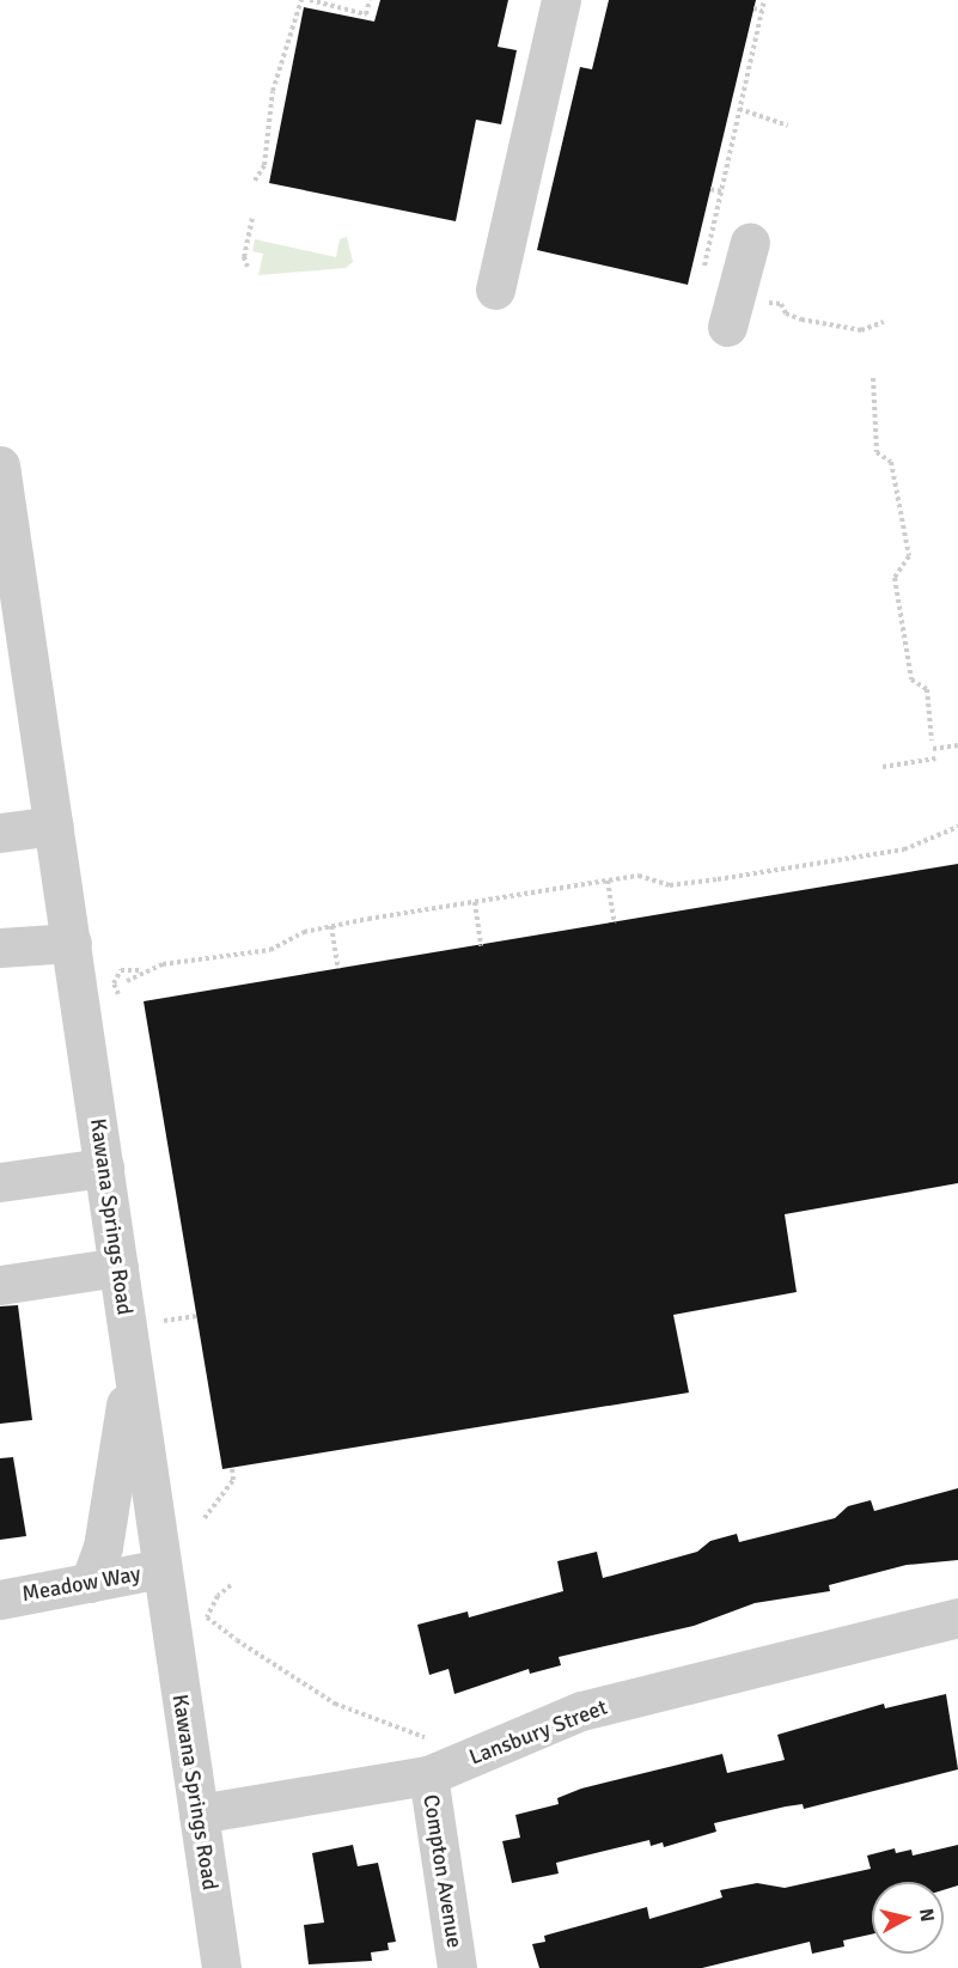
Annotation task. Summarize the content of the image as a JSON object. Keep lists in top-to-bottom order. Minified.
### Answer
{"streets":{"street":["Kawana Springs Road","Meadow Way","Lansbury Street","Compton Avenue"]},"crossings":[["Kawana Springs Road","Meadow Way"],["Kawana Springs Road","Lansbury Street"],["Lansbury Street","Compton Avenue"]],"north":"right"}
